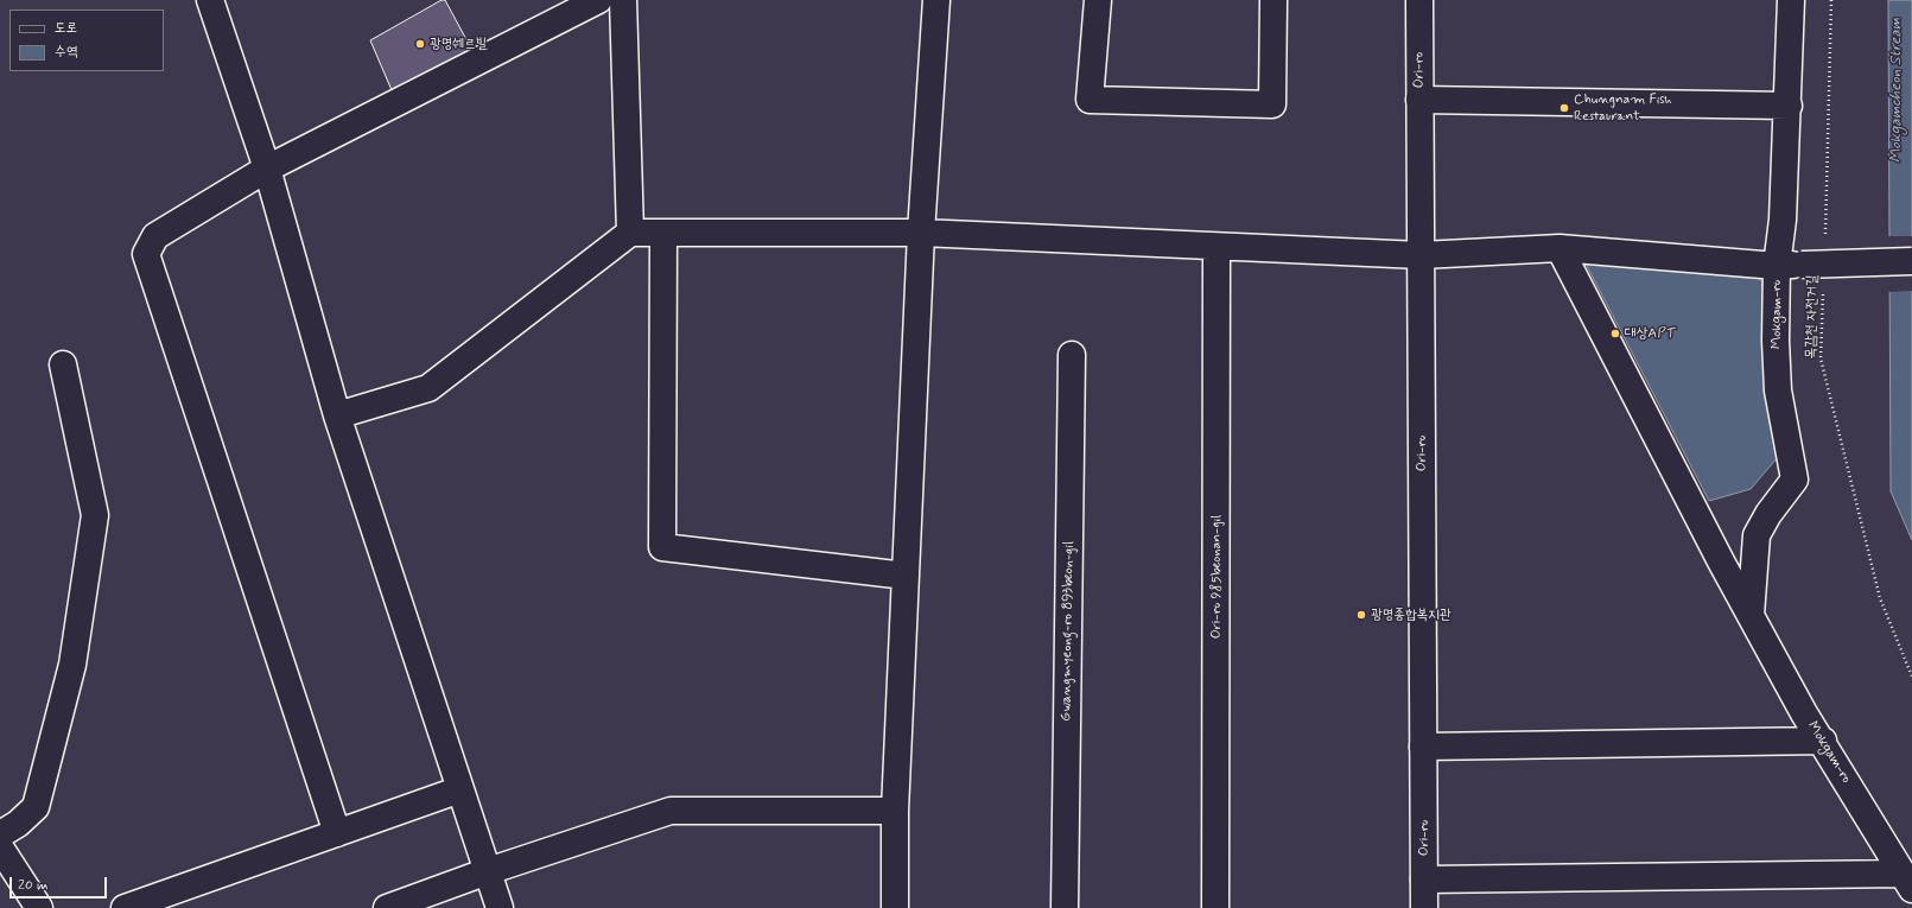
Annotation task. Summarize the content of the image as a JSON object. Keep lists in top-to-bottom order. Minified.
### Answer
{"streets":{"street":["Ori-ro","Mokgam-ro","Ori-ro 985beonan-gil","Gwangmyeong-ro 893beon-gil"],"path":["목감천 자전거길"]},"water":["Mokgamcheon Stream"],"places":["광명쉐르빌","Chungnam Fish Restaurant","대상APT","광명종합복지관"],"legend":["도로","수역"],"scale_bar":"20 m"}
